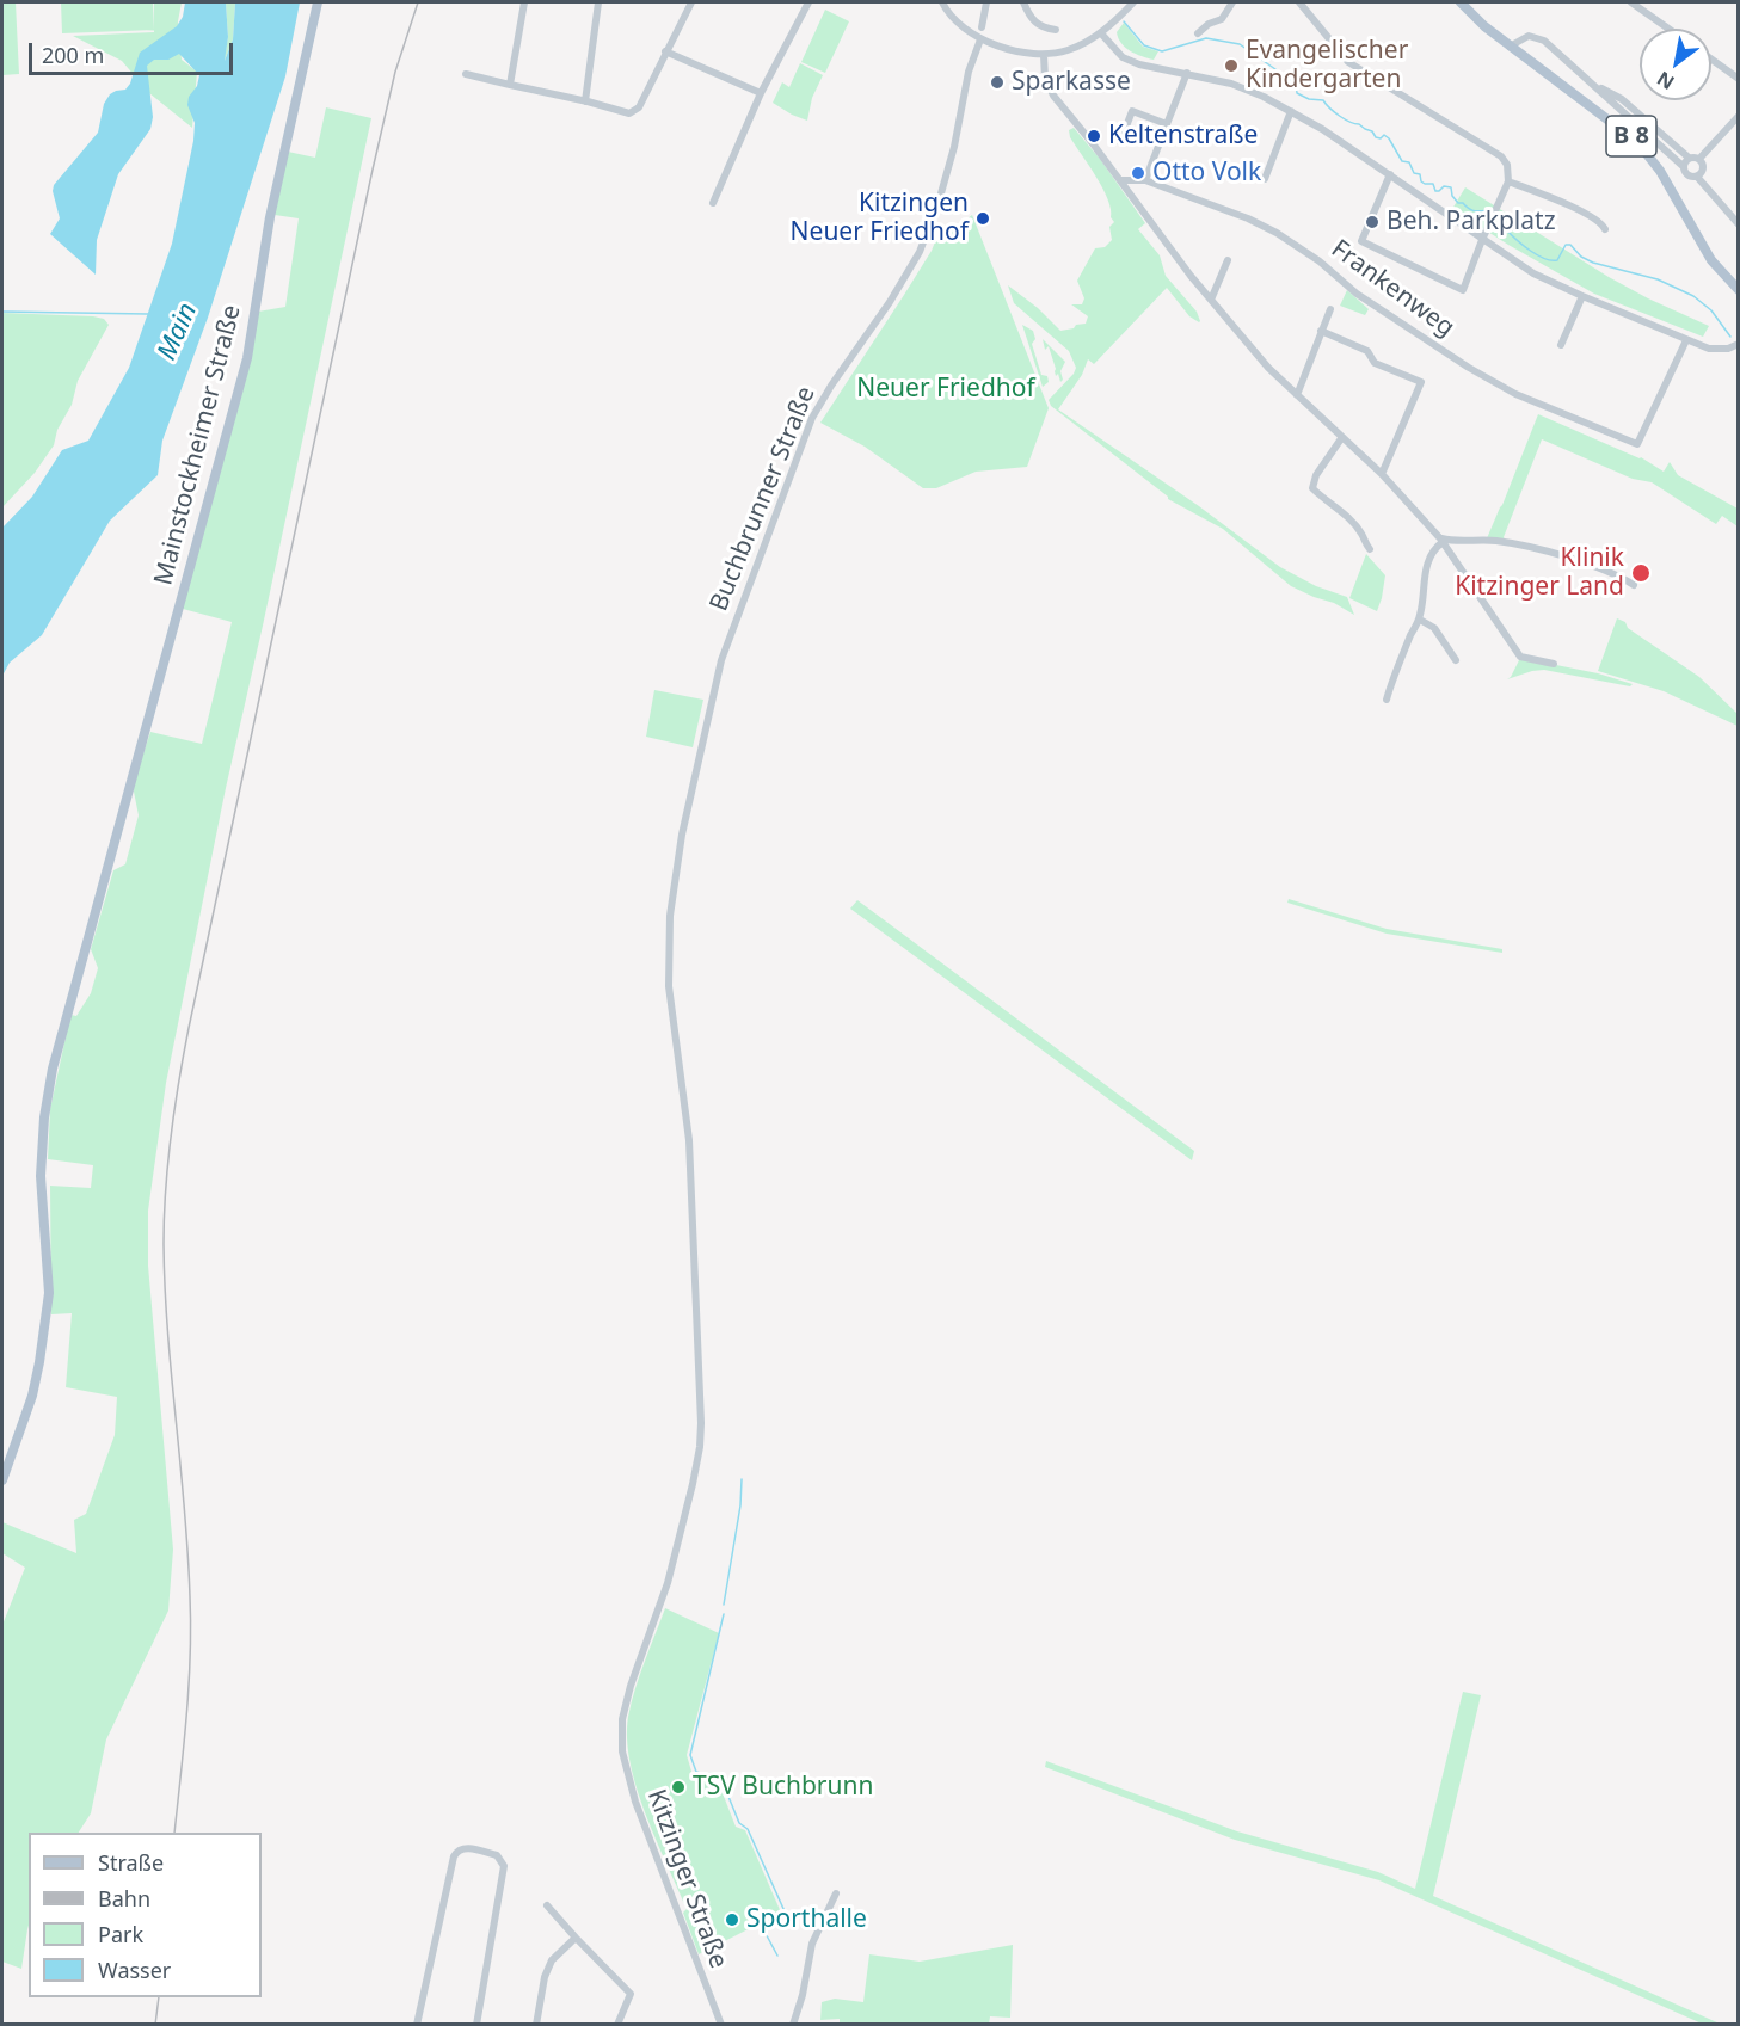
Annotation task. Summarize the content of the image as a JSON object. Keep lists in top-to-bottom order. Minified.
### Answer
{"streets":{"main road":["B 8","Mainstockheimer Straße"],"street":["Frankenweg","Buchbrunner Straße","Kitzinger Straße"]},"crossings":[["Buchbrunner Straße","Kitzinger Straße"]],"water":["Main"],"parks":["Neuer Friedhof"],"places":["Evangelischer Kindergarten","Sparkasse","Keltenstraße","Otto Volk","Kitzingen Neuer Friedhof","Beh. Parkplatz","Klinik Kitzinger Land","TSV Buchbrunn","Sporthalle"],"legend":["Straße","Bahn","Park","Wasser"],"scale_bar":"200 m","north":"bottom left"}
